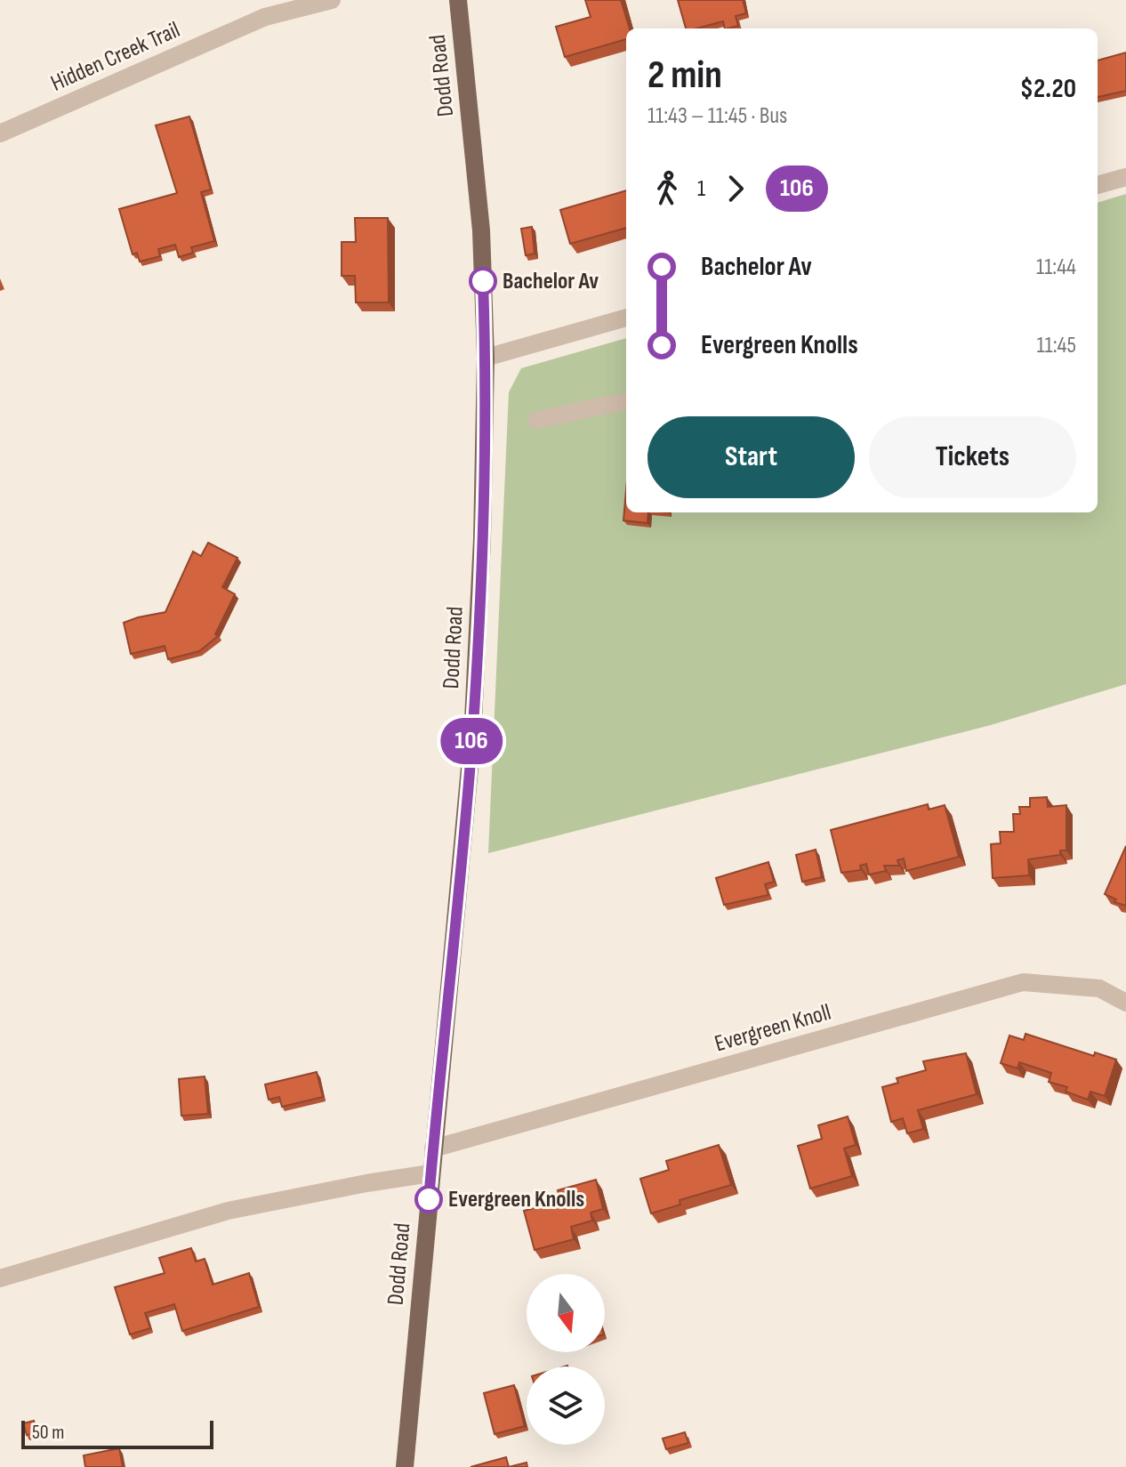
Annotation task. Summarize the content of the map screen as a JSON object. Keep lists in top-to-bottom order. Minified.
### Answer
{"streets":{"main road":["Dodd Road"],"street":["Hidden Creek Trail","Evergreen Knoll"]},"crossings":[["Dodd Road","Evergreen Knoll"]],"places":["Bachelor Av","Evergreen Knolls"],"lines":["bus line 106"],"scale_bar":"50 m","north":"bottom","page":{"on_map":"106","heading":["2 min","11:43 – 11:45 · Bus","$2.20"],"legs":["1","106"],"list":[{"name":"Bachelor Av","value":"11:44"},{"name":"Evergreen Knolls","value":"11:45"}],"buttons":["Start","Tickets"],"scale":"50 m"}}
